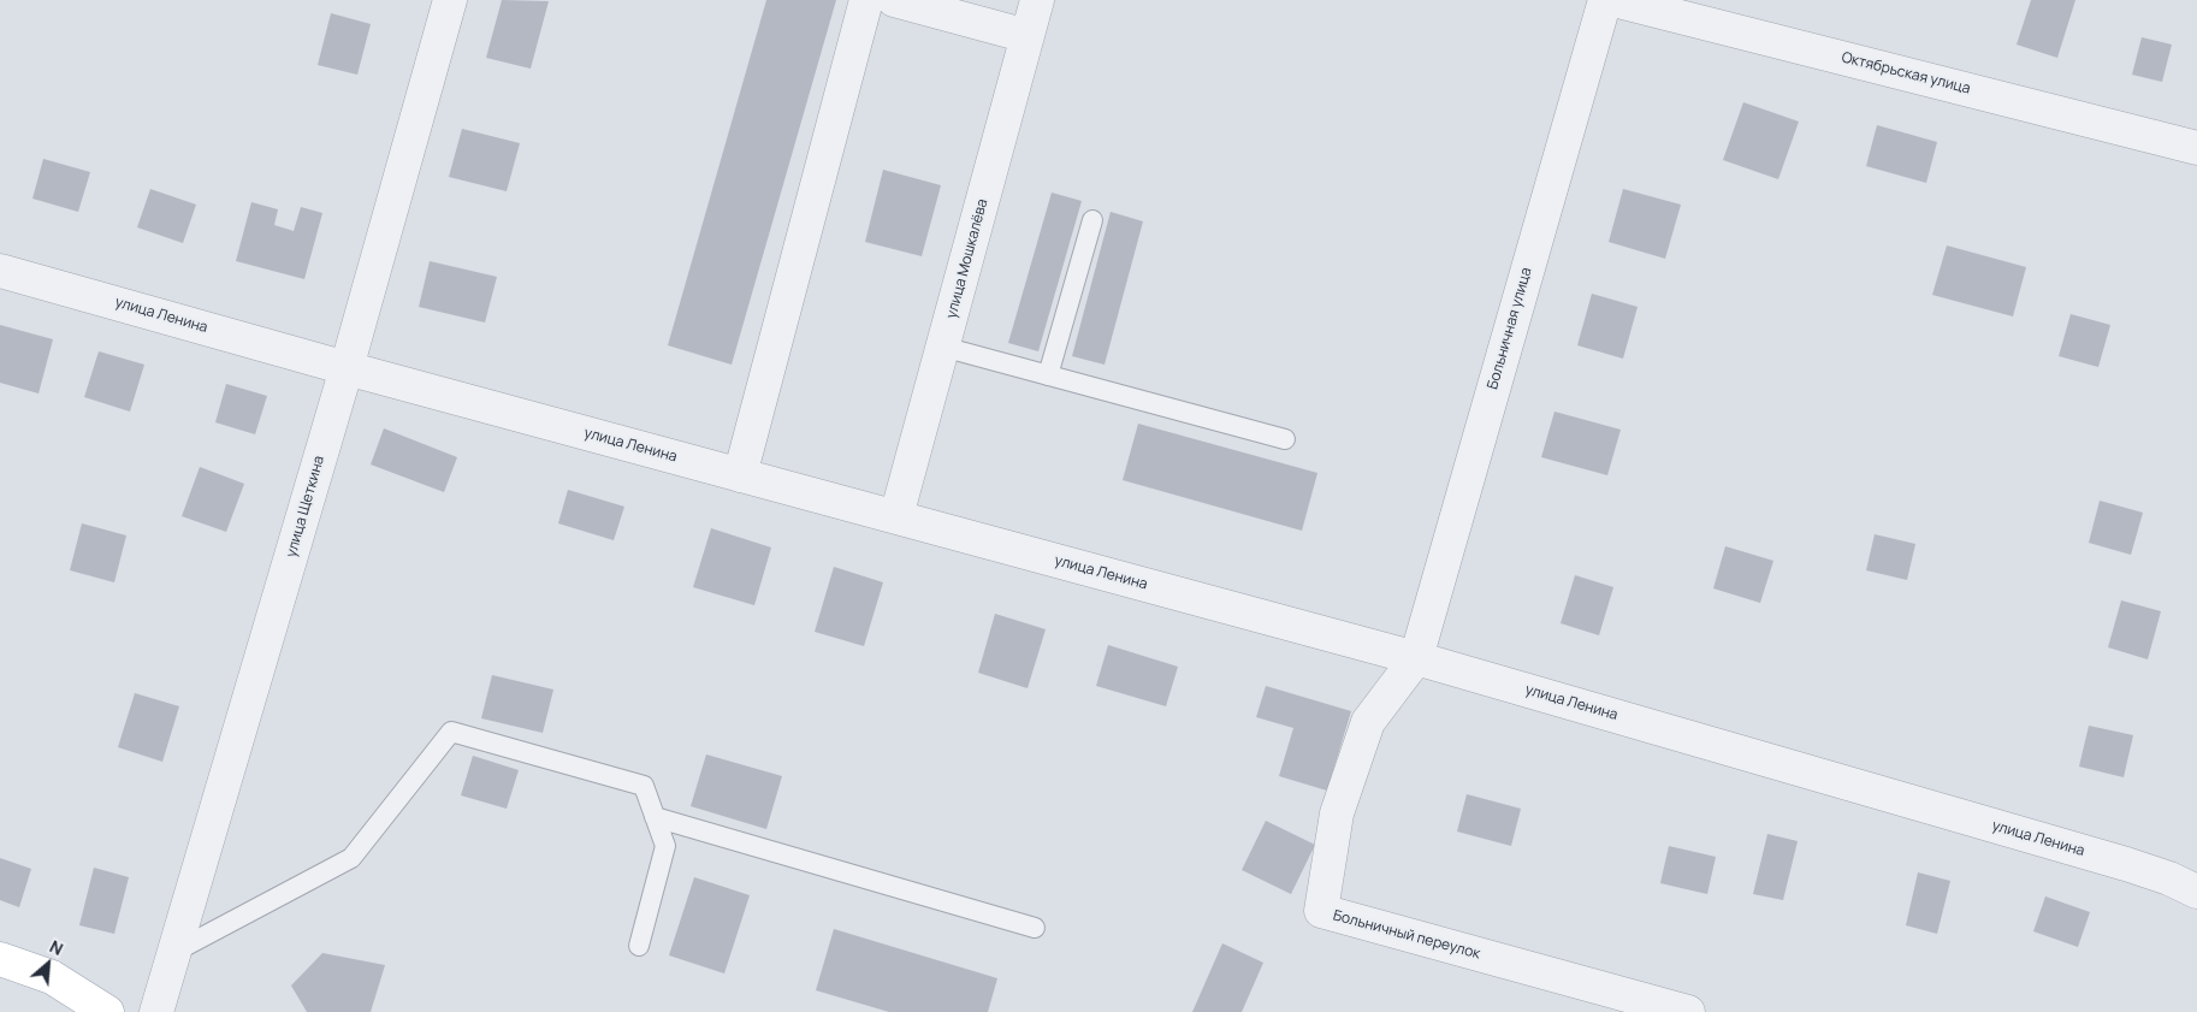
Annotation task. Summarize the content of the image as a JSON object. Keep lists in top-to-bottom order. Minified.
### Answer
{"streets":{"street":["Октябрьская улица","улица Мошкалёва","улица Ленина","Больничная улица","улица Щеткина","Больничный переулок"]},"crossings":[["улица Мошкалёва","улица Ленина"],["улица Ленина","Больничная улица"],["улица Ленина","улица Щеткина"],["улица Ленина","Больничный переулок"],["Больничная улица","Больничный переулок"]],"north":"top right"}
